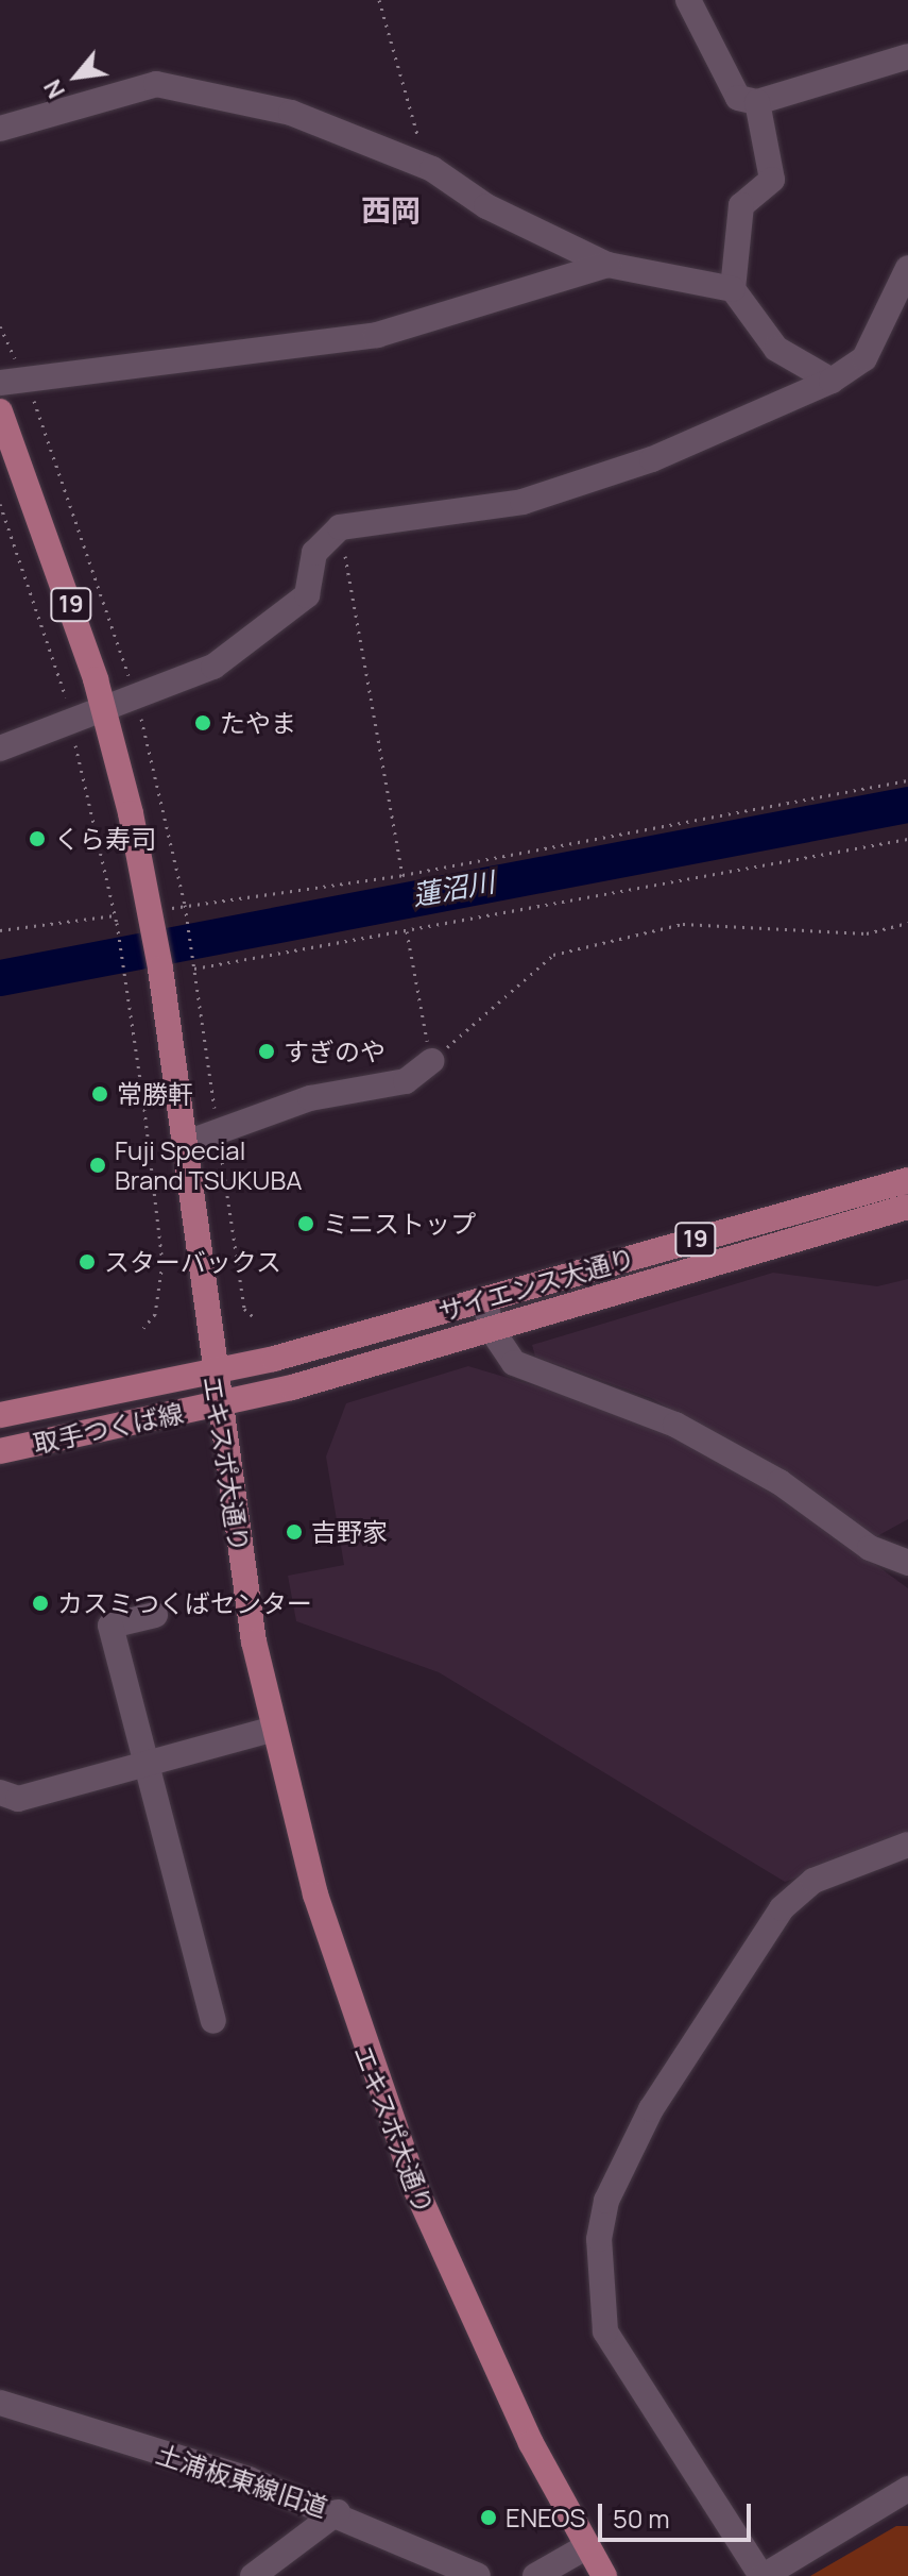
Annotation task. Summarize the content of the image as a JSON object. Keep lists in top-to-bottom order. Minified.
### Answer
{"streets":{"main road":["19","サイエンス大通り","取手つくば線","エキスポ大通り"],"street":["土浦板東線旧道"]},"crossings":[["サイエンス大通り","取手つくば線"],["サイエンス大通り","エキスポ大通り"],["取手つくば線","エキスポ大通り"]],"districts":["西岡"],"water":["蓮沼川"],"places":["たやま","くら寿司","すぎのや","常勝軒","Fuji Special Brand TSUKUBA","ミニストップ","スターバックス","吉野家","カスミつくばセンター","ENEOS"],"scale_bar":"50 m","north":"bottom left"}
